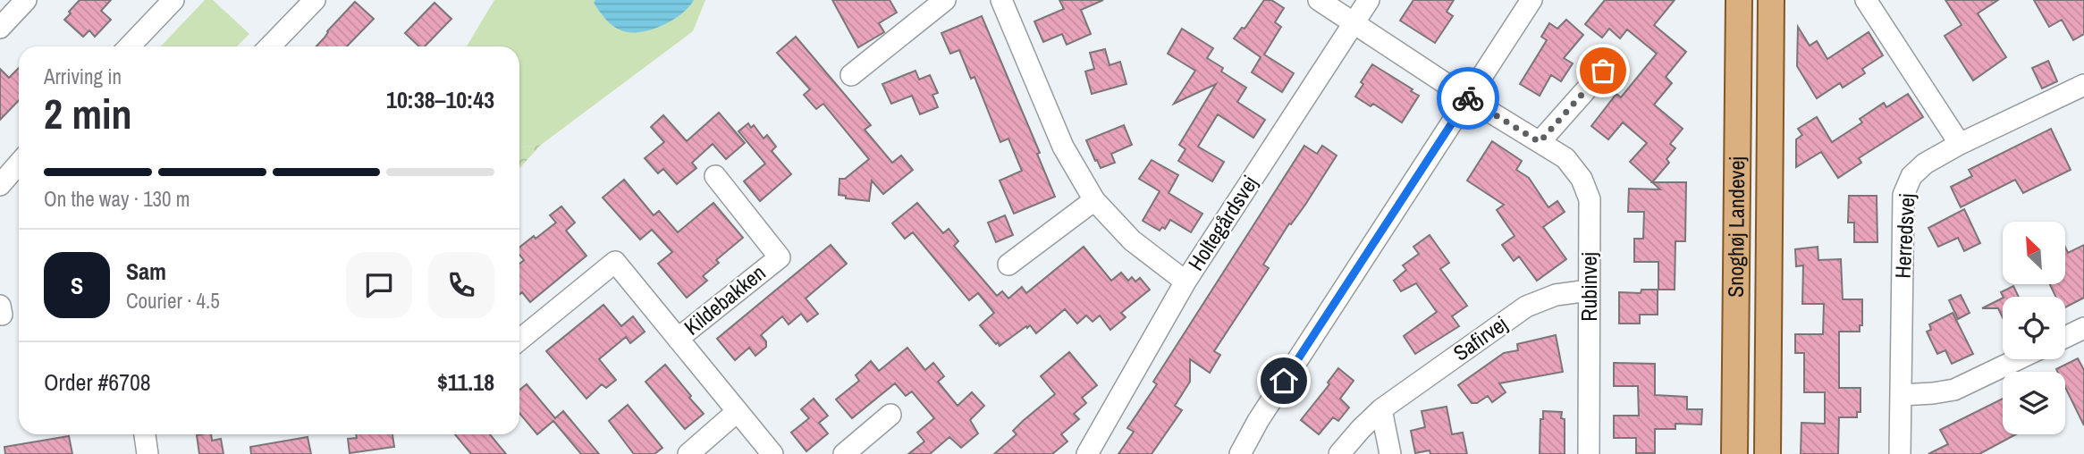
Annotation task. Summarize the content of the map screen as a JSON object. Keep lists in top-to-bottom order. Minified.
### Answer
{"streets":{"main road":["Snoghøj Landevej"],"street":["Holtegårdsvej","Herredsvej","Rubinvej","Kildebakken","Safirvej"]},"crossings":[["Holtegårdsvej","Rubinvej"],["Rubinvej","Safirvej"]],"north":"top left","page":{"heading":["2 min","Arriving in","10:38–10:43"],"panel":["Sam","Courier · 4.5","Order #6708","$11.18"],"bar":"On the way · 130 m","round":"S"}}
